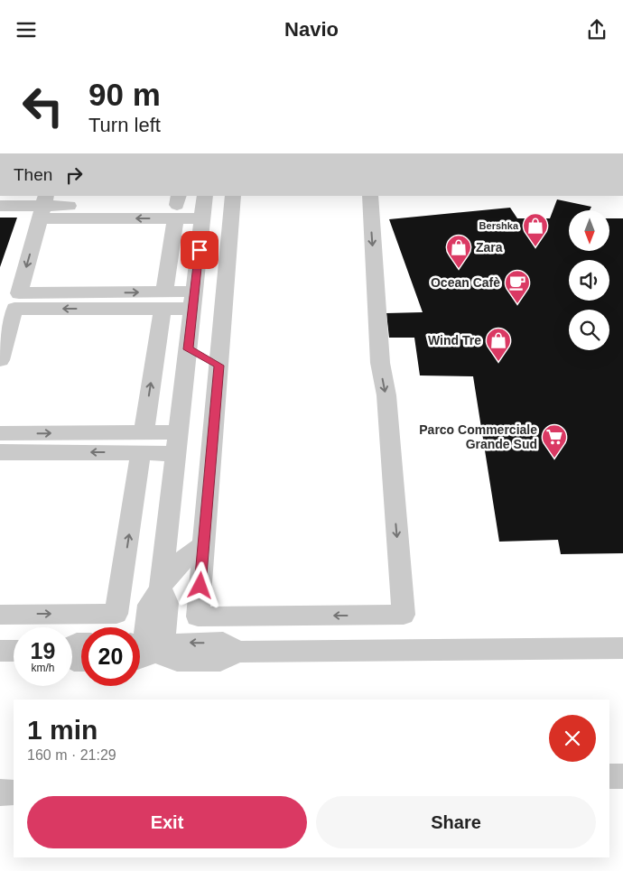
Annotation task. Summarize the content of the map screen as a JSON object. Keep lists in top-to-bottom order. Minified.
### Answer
{"places":{"shop":["Bershka","Zara","Wind Tre"],"cafe":["Ocean Cafè"],"supermarket":["Parco Commerciale Grande Sud"]},"north":"bottom","page":{"header":"Navio","turn":["90 m","Turn left"],"then":"Then","speed":"19 km/h","limit":"20","heading":["1 min","160 m · 21:29"],"buttons":["Exit","Share"]}}
